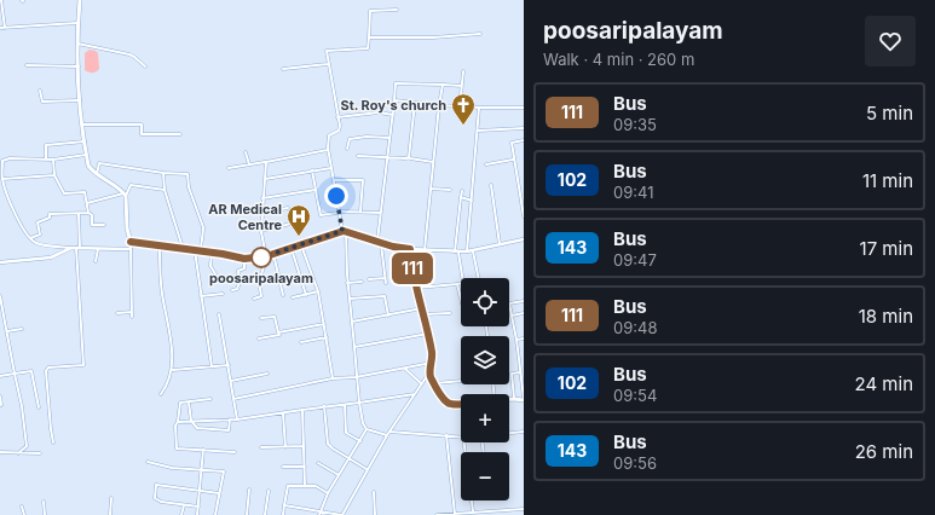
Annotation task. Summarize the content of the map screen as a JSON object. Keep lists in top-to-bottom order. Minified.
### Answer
{"places":{"church":["St. Roy's church"],"hospital":["AR Medical Centre"],"other":["poosaripalayam"]},"lines":["bus line 111"],"page":{"on_map":"111","heading":["poosaripalayam","Walk · 4 min · 260 m"],"list":[{"mark":"111","name":"Bus","note":"09:35","value":"5 min"},{"mark":"102","name":"Bus","note":"09:41","value":"11 min"},{"mark":"143","name":"Bus","note":"09:47","value":"17 min"},{"mark":"111","name":"Bus","note":"09:48","value":"18 min"},{"mark":"102","name":"Bus","note":"09:54","value":"24 min"},{"mark":"143","name":"Bus","note":"09:56","value":"26 min"}],"map_buttons":["+","−"]}}
